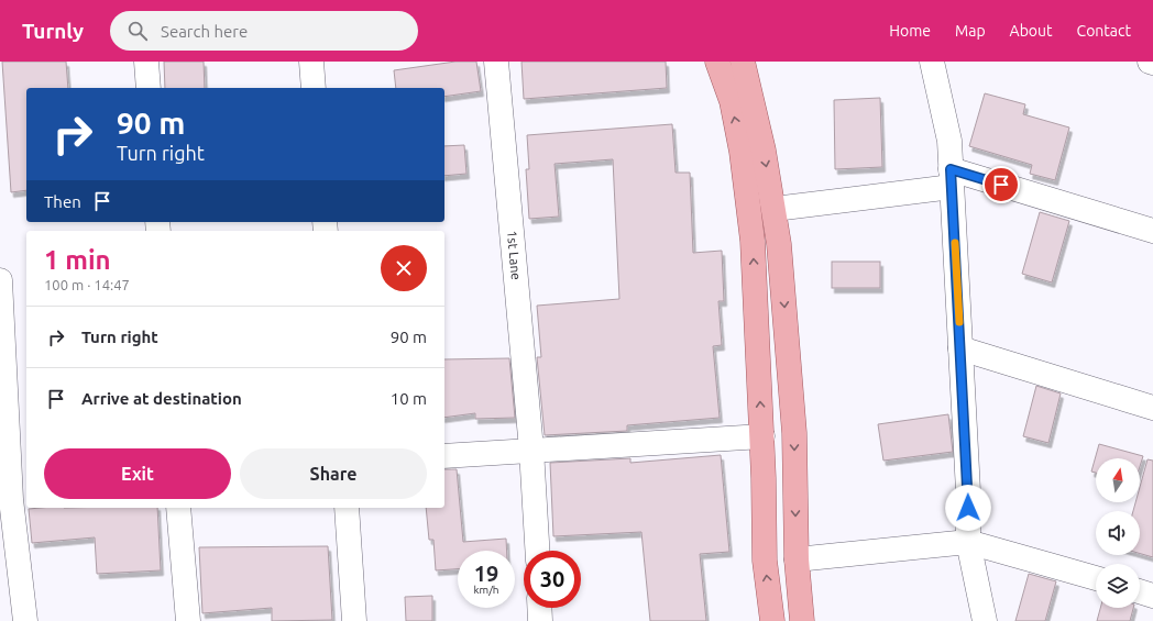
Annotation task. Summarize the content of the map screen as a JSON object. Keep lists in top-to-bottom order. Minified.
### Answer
{"streets":{"street":["1st Lane"]},"north":"top","page":{"header":"Turnly","search":"Search here","nav":["Home","Map","About","Contact"],"turn":["90 m","Turn right"],"then":"Then","heading":["1 min","100 m · 14:47"],"list":[{"name":"Turn right","value":"90 m"},{"name":"Arrive at destination","value":"10 m"}],"buttons":["Exit","Share"],"speed":"19 km/h","limit":"30"}}
